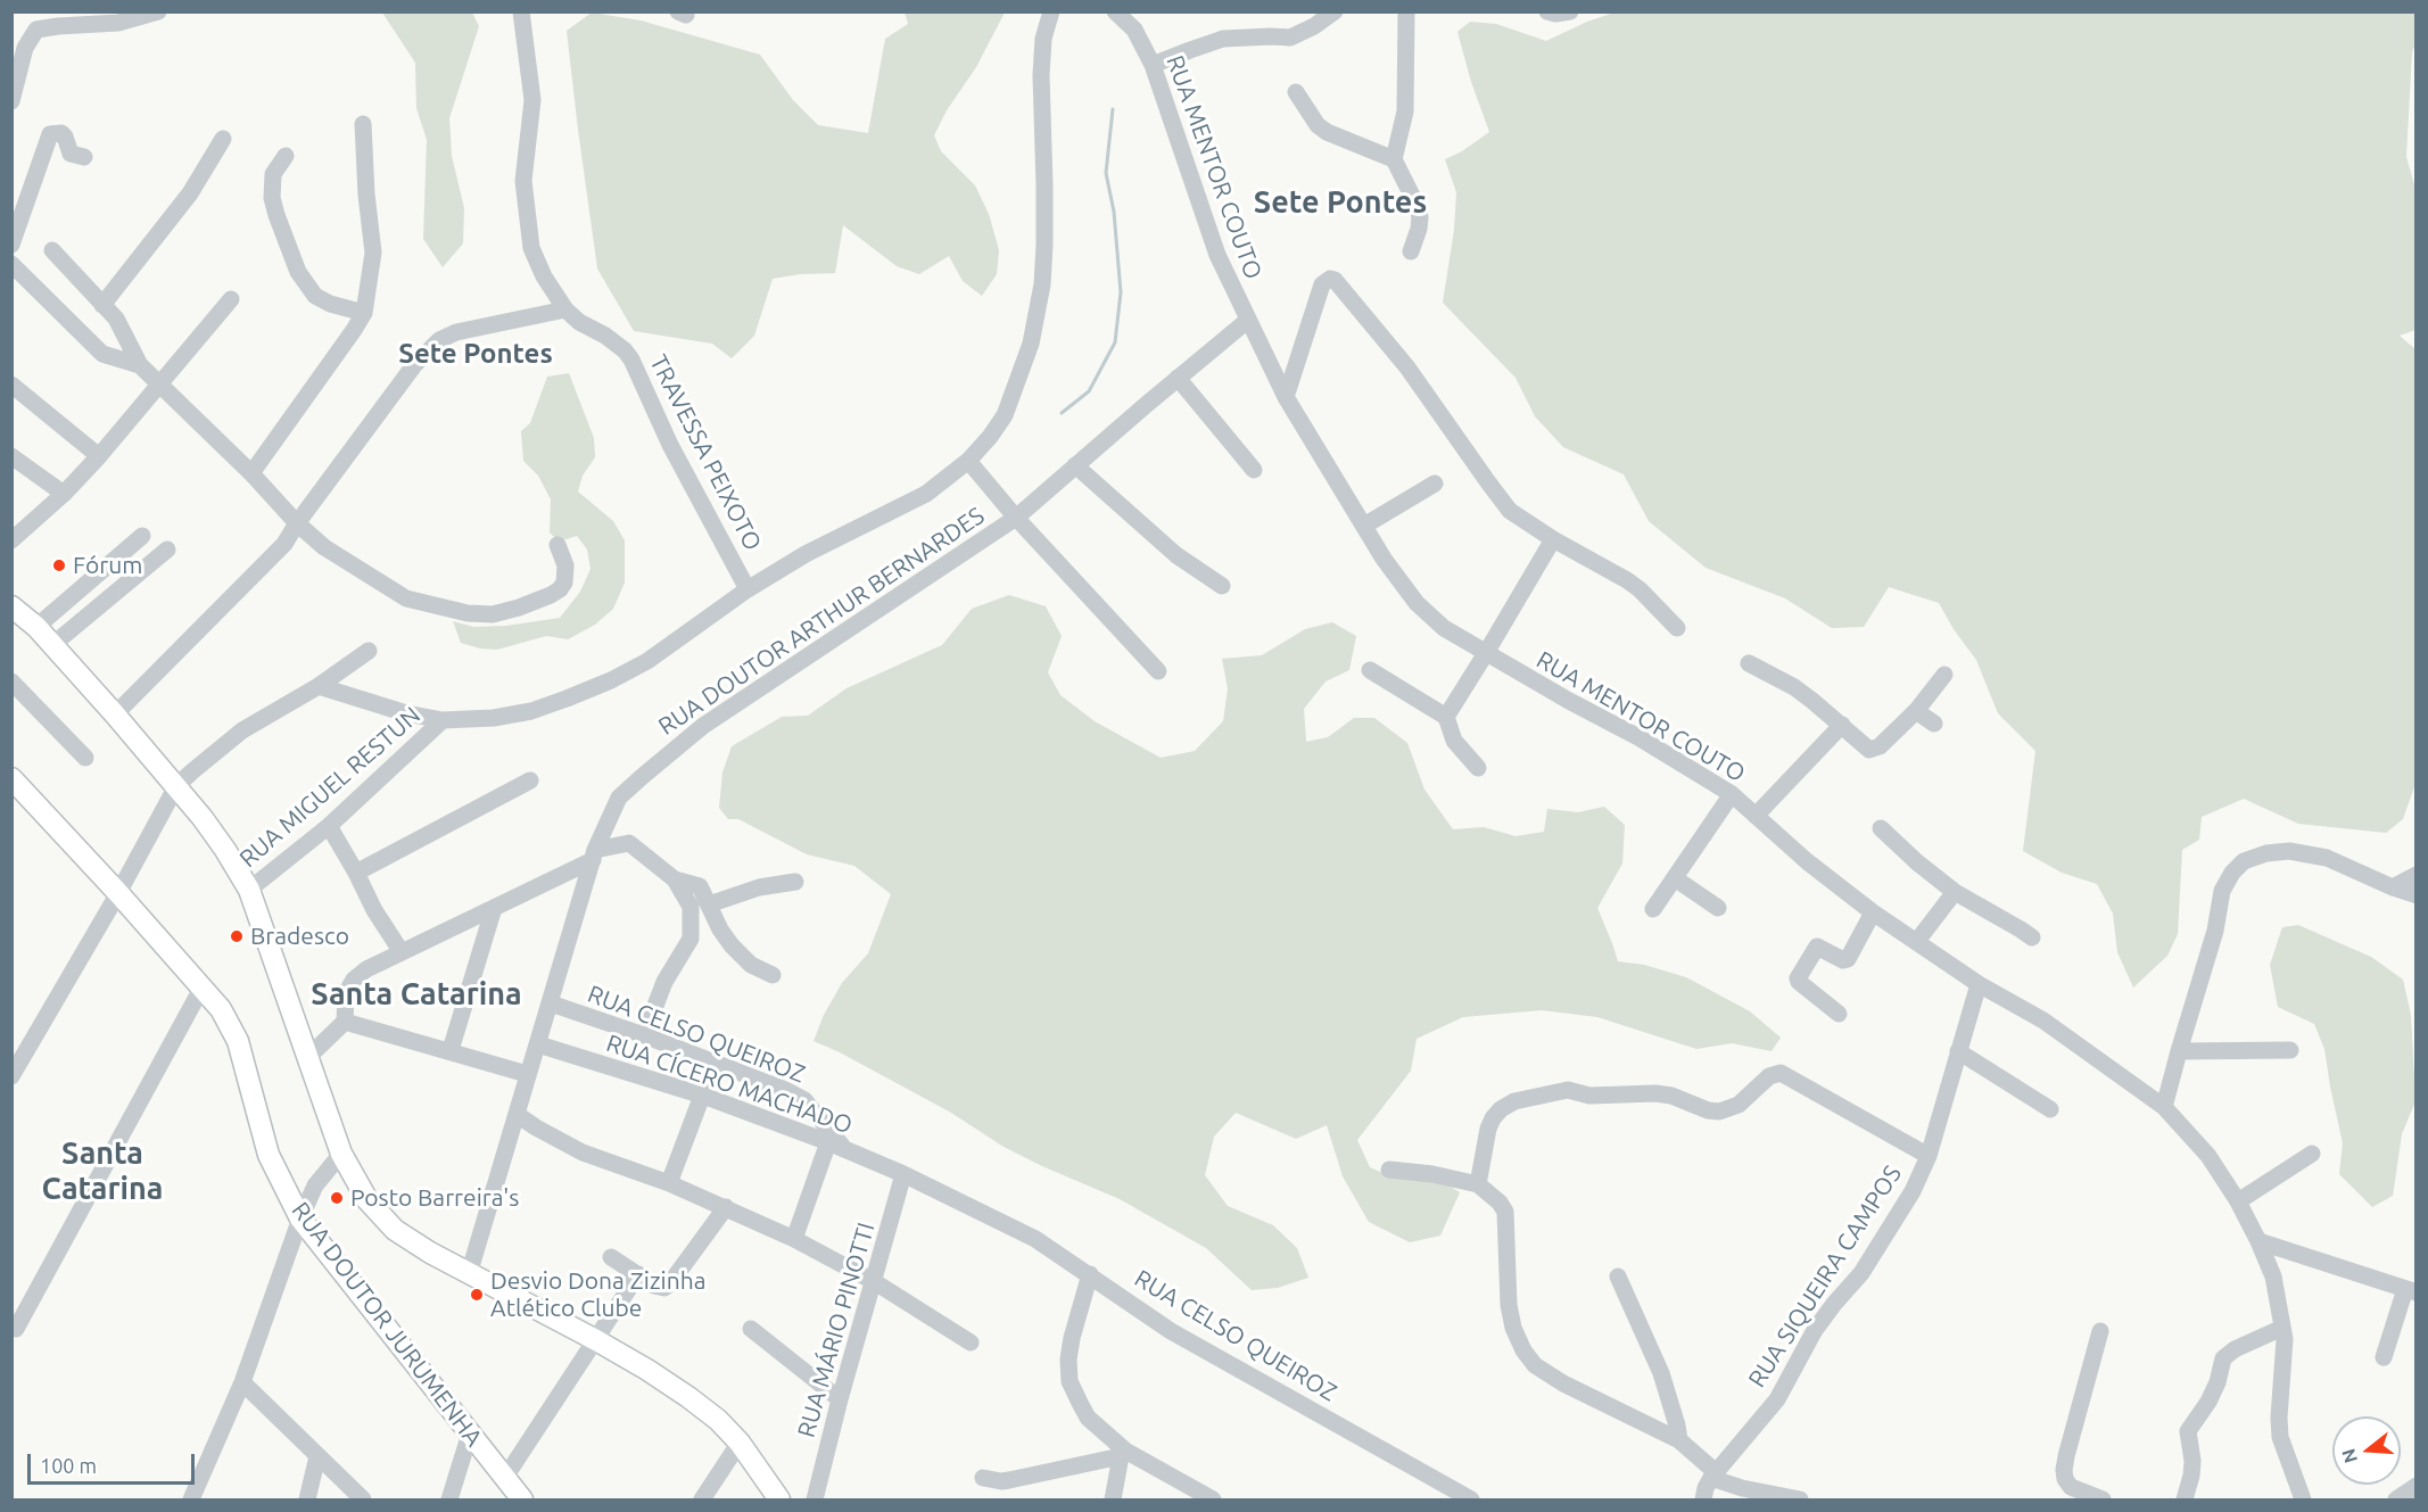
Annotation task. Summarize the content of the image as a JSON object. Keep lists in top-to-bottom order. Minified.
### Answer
{"streets":{"main road":["RUA DOUTOR JURUMENHA"],"street":["RUA MENTOR COUTO","TRAVESSA PEIXOTO","RUA DOUTOR ARTHUR BERNARDES","RUA MIGUEL RESTUN","RUA CELSO QUEIROZ","RUA CÍCERO MACHADO","RUA SIQUEIRA CAMPOS","RUA MÁRIO PINOTTI"]},"crossings":[["RUA MENTOR COUTO","RUA DOUTOR ARTHUR BERNARDES"],["RUA MENTOR COUTO","RUA SIQUEIRA CAMPOS"],["RUA DOUTOR ARTHUR BERNARDES","RUA CELSO QUEIROZ"],["RUA DOUTOR ARTHUR BERNARDES","RUA CÍCERO MACHADO"],["RUA CELSO QUEIROZ","RUA CÍCERO MACHADO"],["RUA CELSO QUEIROZ","RUA MÁRIO PINOTTI"],["RUA CÍCERO MACHADO","RUA MÁRIO PINOTTI"]],"districts":["Sete Pontes","Sete Pontes","Santa Catarina","Santa Catarina"],"places":["Fórum","Bradesco","Posto Barreira's","Desvio Dona Zizinha Atlético Clube"],"scale_bar":"100 m","north":"left"}
